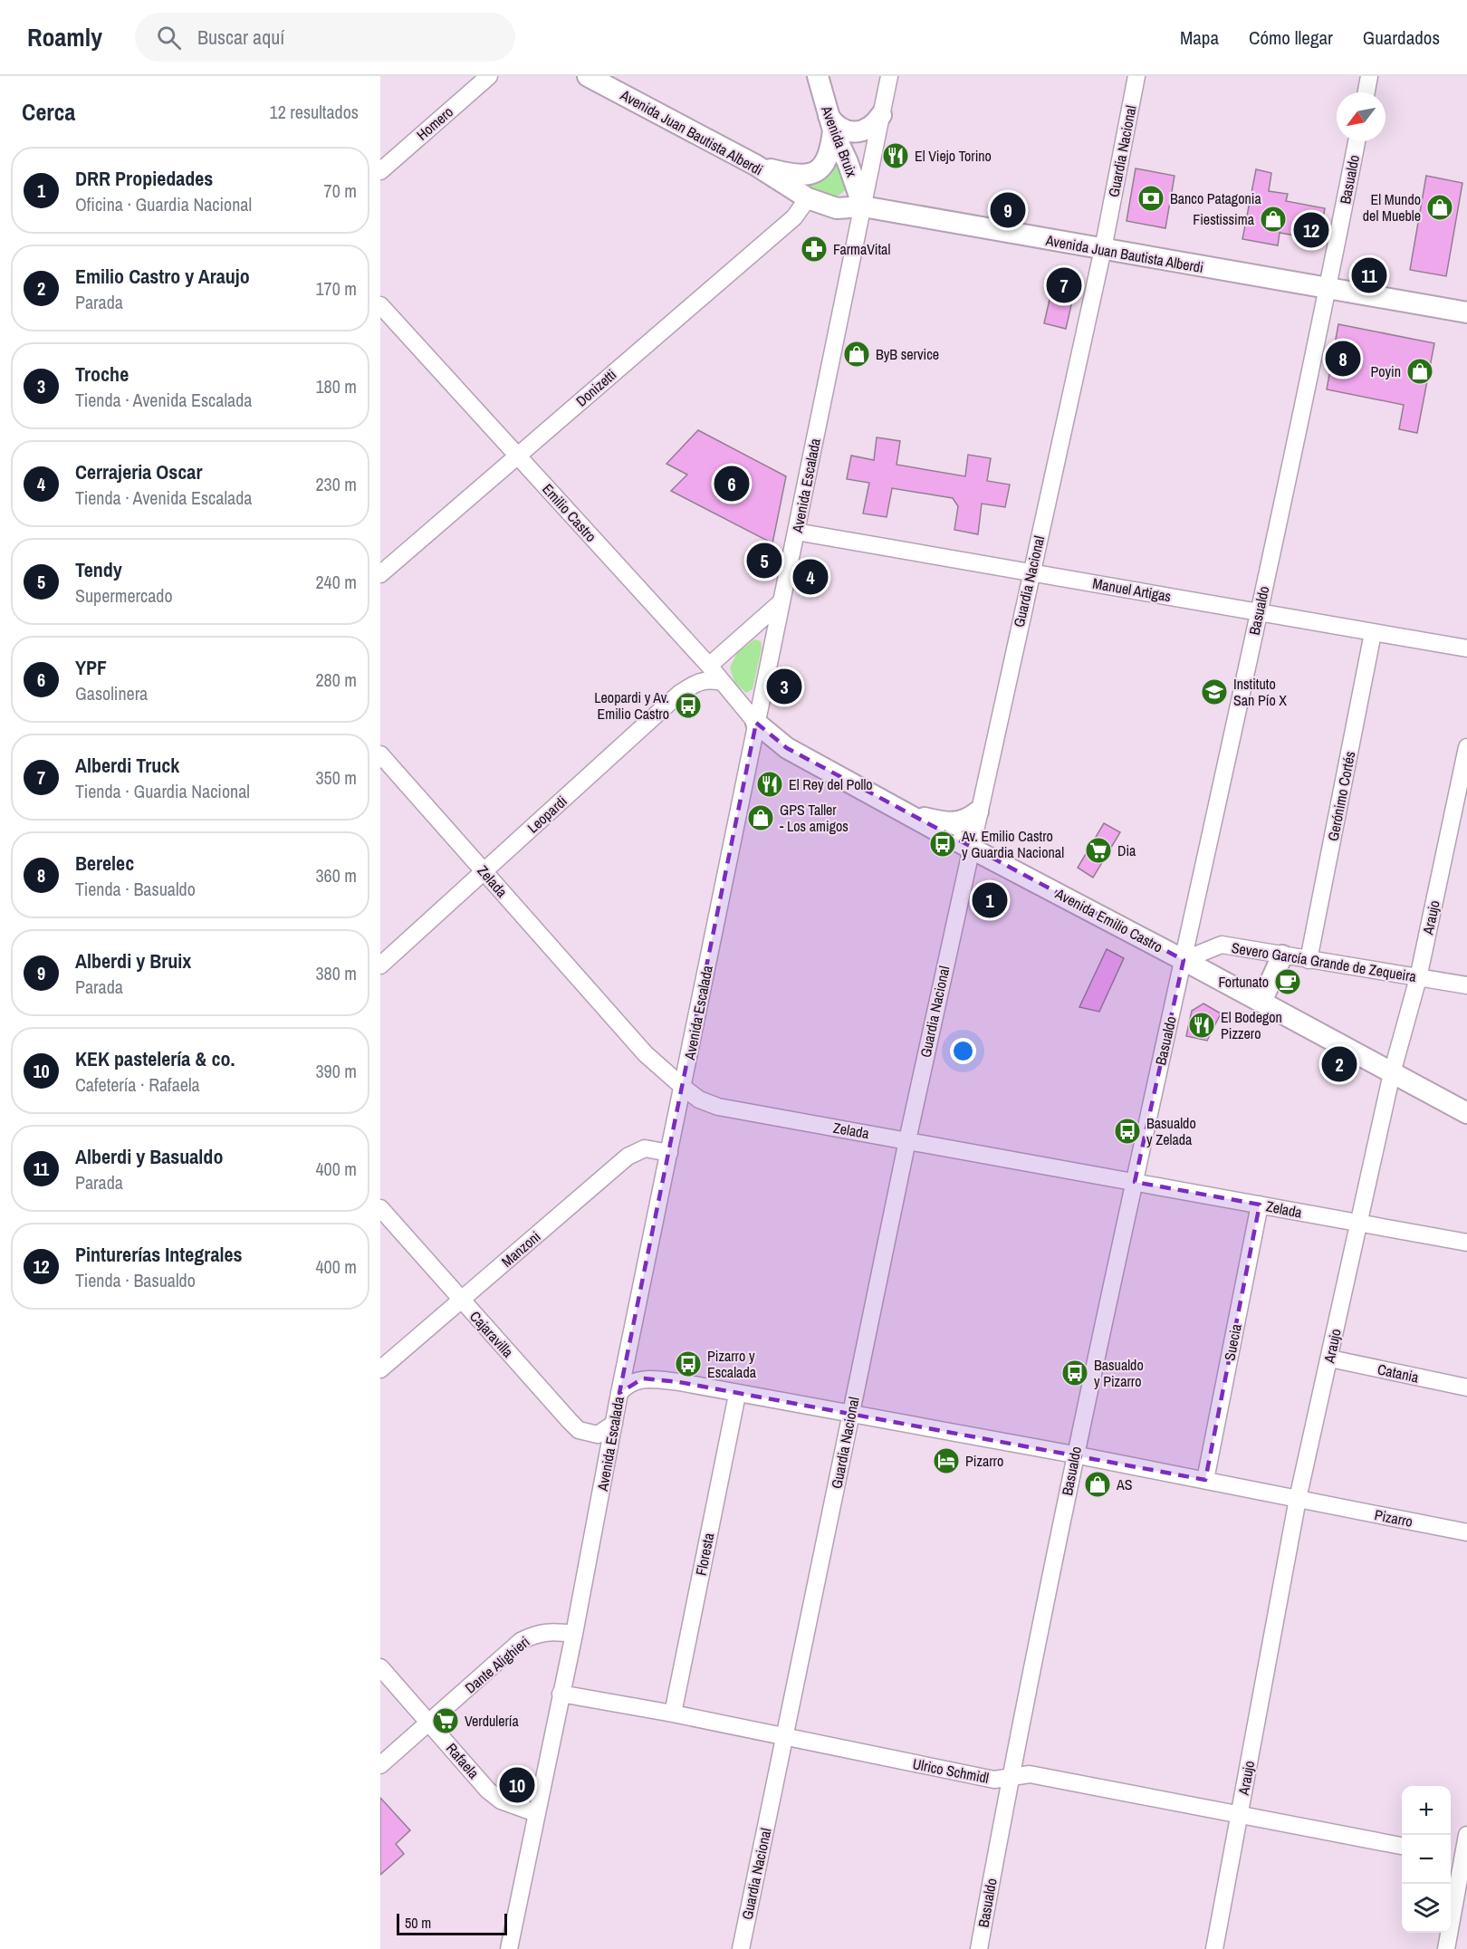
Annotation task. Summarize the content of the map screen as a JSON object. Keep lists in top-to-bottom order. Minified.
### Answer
{"streets":{"main road":["Avenida Juan Bautista Alberdi","Avenida Bruix","Avenida Emilio Castro"],"street":["Homero","Guardia Nacional","Basualdo","Donizetti","Avenida Escalada","Emilio Castro","Manuel Artigas","Gerónimo Cortés","Leopardi","Zelada","Araujo","Severo García Grande de Zequeira","Manzoni","Cajaravilla","Suecia","Catania","Pizarro","Floresta","Dante Alighieri","Rafaela","Ulrico Schmidl"]},"crossings":[["Avenida Juan Bautista Alberdi","Avenida Bruix"],["Avenida Juan Bautista Alberdi","Guardia Nacional"],["Avenida Juan Bautista Alberdi","Basualdo"],["Avenida Juan Bautista Alberdi","Donizetti"],["Avenida Juan Bautista Alberdi","Avenida Escalada"],["Avenida Bruix","Avenida Escalada"],["Guardia Nacional","Manuel Artigas"],["Guardia Nacional","Zelada"],["Guardia Nacional","Avenida Emilio Castro"],["Guardia Nacional","Pizarro"],["Guardia Nacional","Ulrico Schmidl"],["Basualdo","Manuel Artigas"],["Basualdo","Zelada"],["Basualdo","Avenida Emilio Castro"],["Basualdo","Severo García Grande de Zequeira"],["Basualdo","Pizarro"],["Basualdo","Ulrico Schmidl"],["Donizetti","Emilio Castro"],["Avenida Escalada","Emilio Castro"],["Avenida Escalada","Manuel Artigas"],["Avenida Escalada","Zelada"],["Avenida Escalada","Avenida Emilio Castro"],["Avenida Escalada","Manzoni"],["Avenida Escalada","Cajaravilla"],["Avenida Escalada","Pizarro"],["Avenida Escalada","Dante Alighieri"],["Avenida Escalada","Rafaela"],["Avenida Escalada","Ulrico Schmidl"],["Emilio Castro","Leopardi"],["Emilio Castro","Avenida Emilio Castro"],["Manuel Artigas","Gerónimo Cortés"],["Gerónimo Cortés","Severo García Grande de Zequeira"],["Leopardi","Zelada"],["Zelada","Araujo"],["Zelada","Suecia"],["Araujo","Avenida Emilio Castro"],["Araujo","Severo García Grande de Zequeira"],["Araujo","Catania"],["Araujo","Pizarro"],["Araujo","Ulrico Schmidl"],["Avenida Emilio Castro","Severo García Grande de Zequeira"],["Manzoni","Cajaravilla"],["Suecia","Pizarro"],["Pizarro","Floresta"],["Floresta","Ulrico Schmidl"],["Dante Alighieri","Rafaela"]],"places":{"restaurant":["El Viejo Torino","El Rey del Pollo","El Bodegon Pizzero"],"bank":["Banco Patagonia"],"shop":["El Mundo del Mueble","Fiestissima","ByB service","Poyin","GPS Taller - Los amigos","AS"],"pharmacy":["FarmaVital"],"school or university":["Instituto San Pío X"],"bus stop":["Leopardi y Av. Emilio Castro","Av. Emilio Castro y Guardia Nacional","Basualdo y Zelada","Pizarro y Escalada","Basualdo y Pizarro"],"supermarket":["Dia","Verdulería"],"cafe":["Fortunato"],"hotel":["Pizarro"]},"scale_bar":"50 m","north":"bottom left","page":{"header":"Roamly","search":"Buscar aquí","nav":["Mapa","Cómo llegar","Guardados"],"heading":["Cerca","12 resultados"],"list":[{"mark":"1","name":"DRR Propiedades","note":"Oficina · Guardia Nacional","value":"70 m"},{"mark":"2","name":"Emilio Castro y Araujo","note":"Parada","value":"170 m"},{"mark":"3","name":"Troche","note":"Tienda · Avenida Escalada","value":"180 m"},{"mark":"4","name":"Cerrajeria Oscar","note":"Tienda · Avenida Escalada","value":"230 m"},{"mark":"5","name":"Tendy","note":"Supermercado","value":"240 m"},{"mark":"6","name":"YPF","note":"Gasolinera","value":"280 m"},{"mark":"7","name":"Alberdi Truck","note":"Tienda · Guardia Nacional","value":"350 m"},{"mark":"8","name":"Berelec","note":"Tienda · Basualdo","value":"360 m"},{"mark":"9","name":"Alberdi y Bruix","note":"Parada","value":"380 m"},{"mark":"10","name":"KEK pastelería & co.","note":"Cafetería · Rafaela","value":"390 m"},{"mark":"11","name":"Alberdi y Basualdo","note":"Parada","value":"400 m"},{"mark":"12","name":"Pinturerías Integrales","note":"Tienda · Basualdo","value":"400 m"}],"pins":["9","12","11","7","8","6","5","4","3","1","2","10"],"map_buttons":["+","−"],"scale":"50 m"}}
